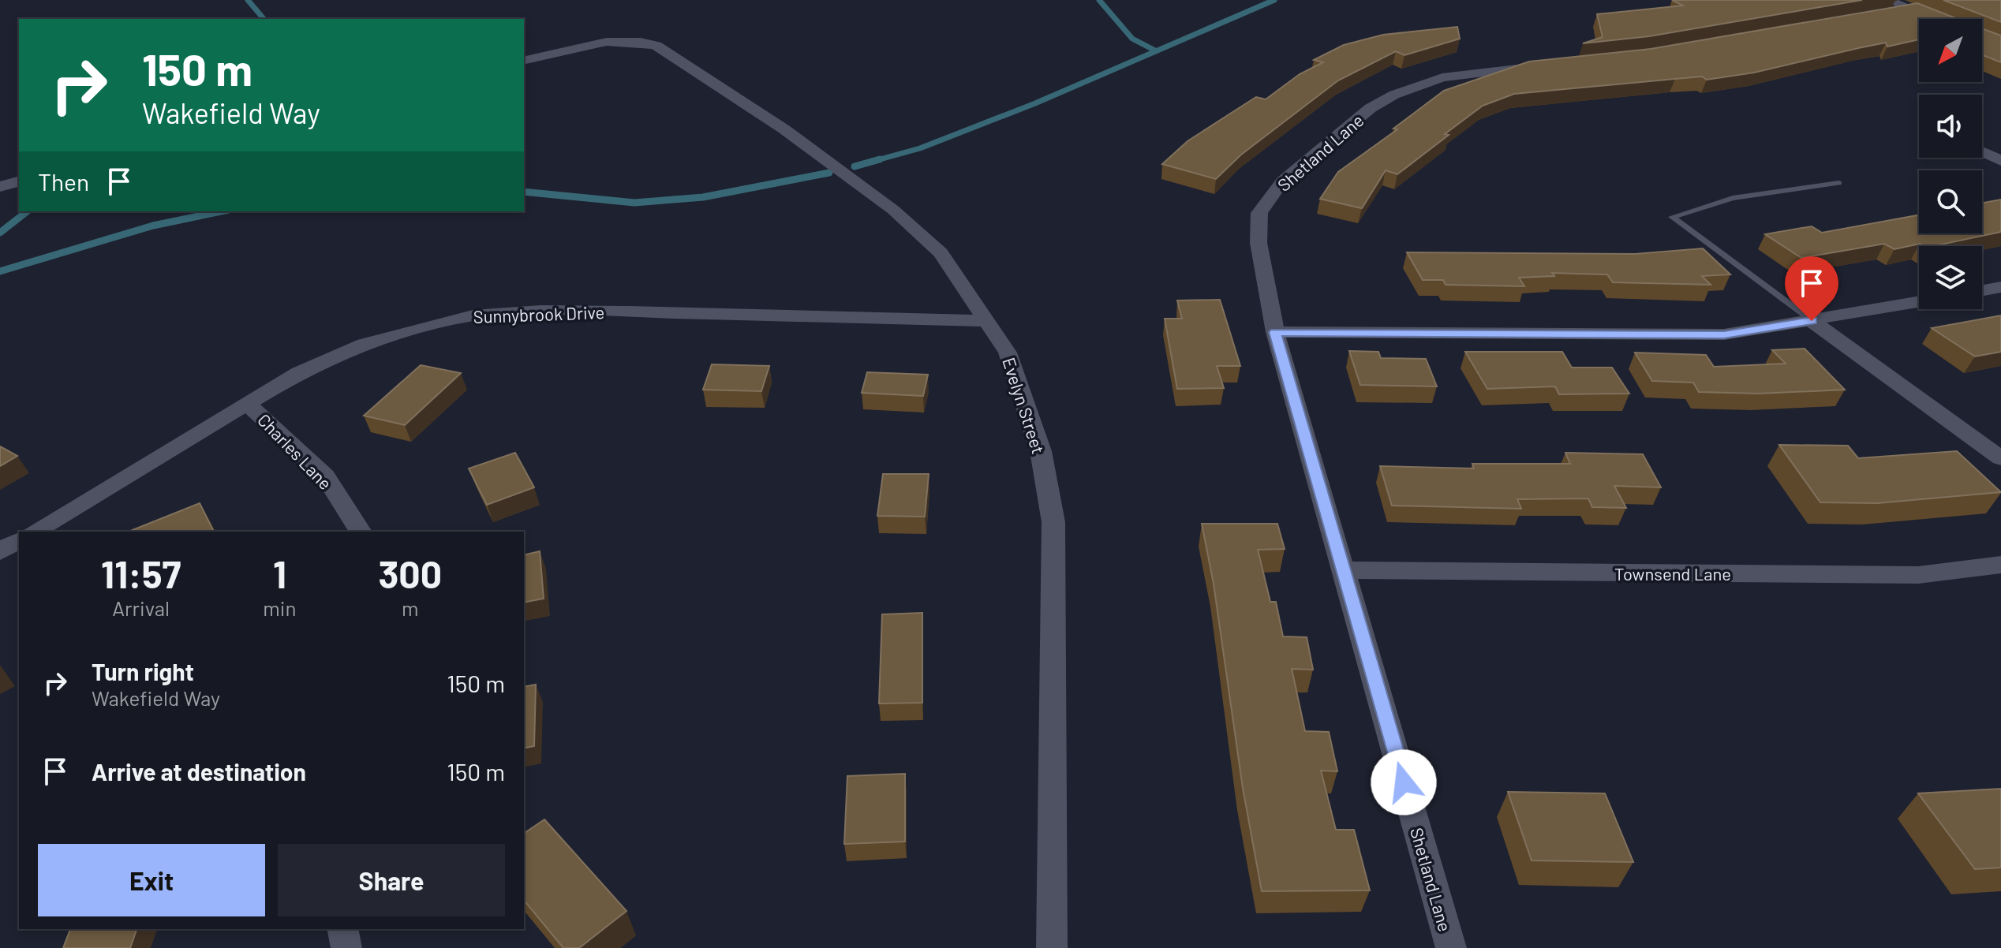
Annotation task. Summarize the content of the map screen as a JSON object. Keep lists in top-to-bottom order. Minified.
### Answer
{"streets":{"street":["Shetland Lane","Sunnybrook Drive","Evelyn Street","Charles Lane","Townsend Lane"]},"crossings":[["Shetland Lane","Townsend Lane"],["Sunnybrook Drive","Evelyn Street"],["Sunnybrook Drive","Charles Lane"]],"north":"bottom left","page":{"turn":["150 m","Wakefield Way"],"then":"Then","eta":["11:57","Arrival","1","min","300","m"],"list":[{"name":"Turn right","note":"Wakefield Way","value":"150 m"},{"name":"Arrive at destination","value":"150 m"}],"buttons":["Exit","Share"]}}
